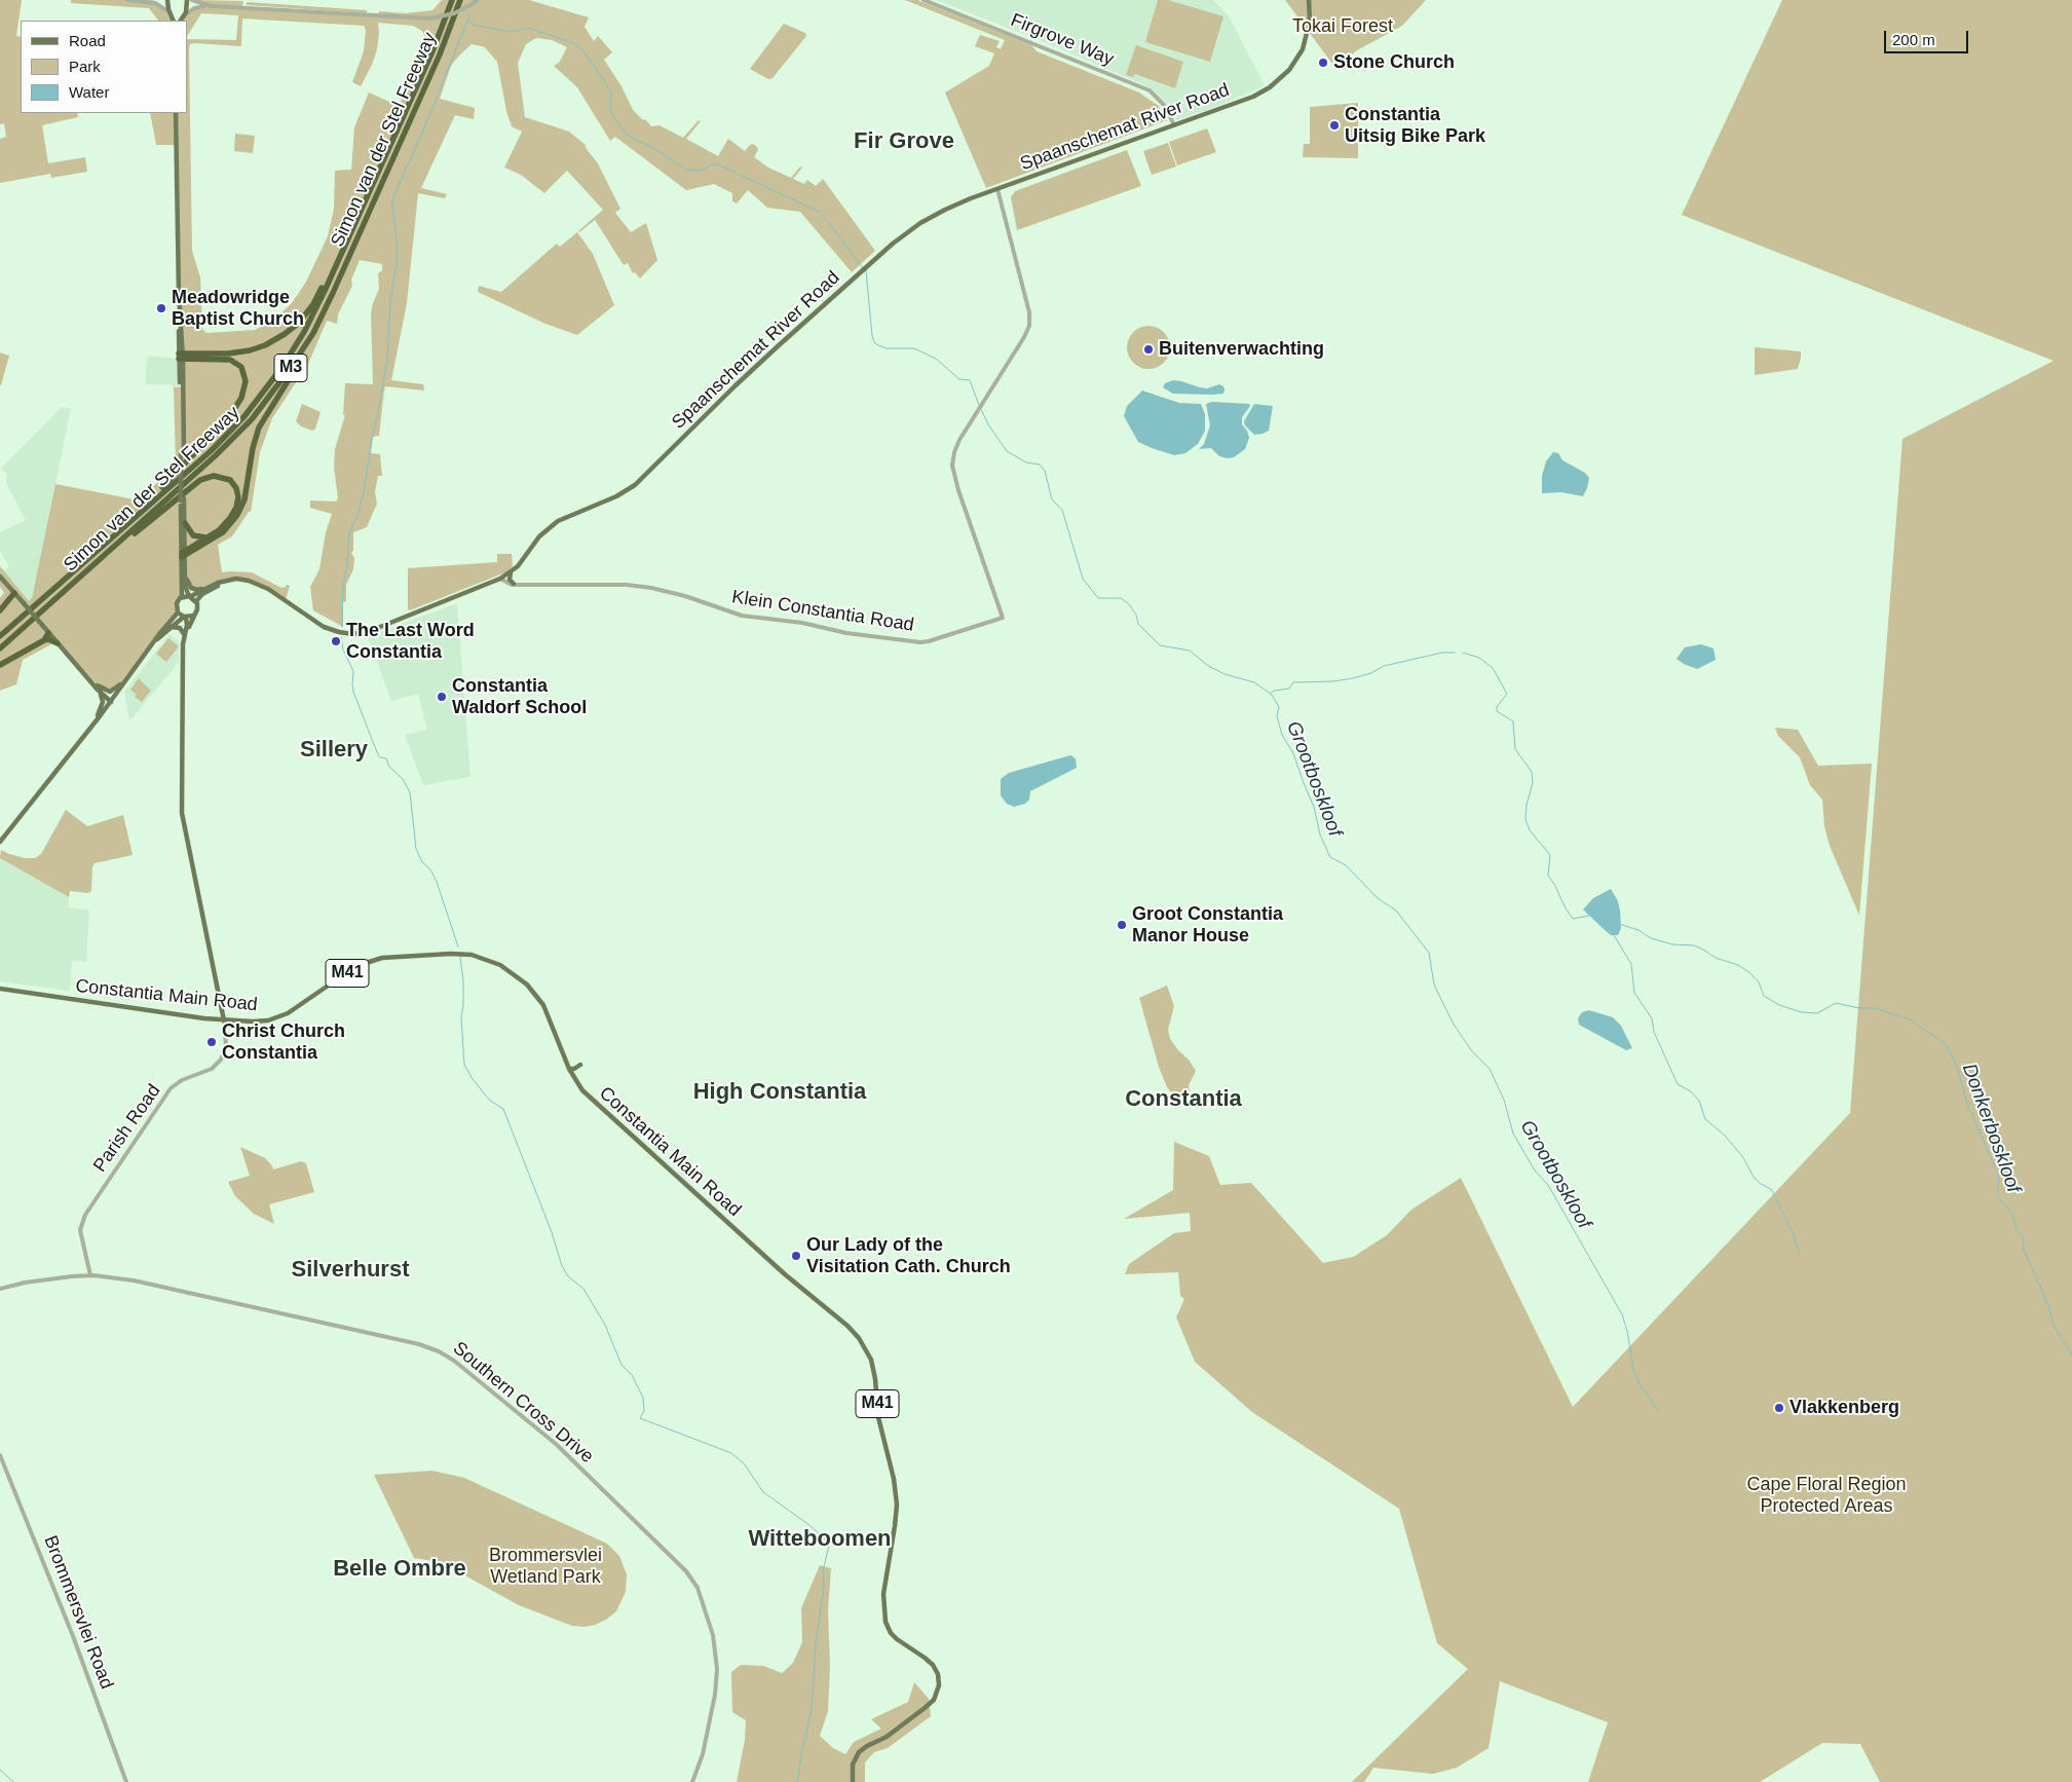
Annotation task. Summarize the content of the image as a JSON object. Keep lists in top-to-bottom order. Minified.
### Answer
{"streets":{"highway":["Simon van der Stel Freeway","M3"],"main road":["Spaanschemat River Road","M41","Constantia Main Road"],"street":["Firgrove Way","Klein Constantia Road","Parish Road","Southern Cross Drive","Brommersvlei Road"]},"crossings":[["Firgrove Way","Spaanschemat River Road"],["Spaanschemat River Road","Klein Constantia Road"],["Constantia Main Road","Parish Road"],["Parish Road","Southern Cross Drive"]],"districts":["Fir Grove","Sillery","High Constantia","Constantia","Silverhurst","Witteboomen","Belle Ombre"],"water":["Grootboskloof","Donkerboskloof"],"parks":["Tokai Forest","Cape Floral Region Protected Areas","Brommersvlei Wetland Park"],"places":["Stone Church","Constantia Uitsig Bike Park","Meadowridge Baptist Church","Buitenverwachting","The Last Word Constantia","Constantia Waldorf School","Groot Constantia Manor House","Christ Church Constantia","Our Lady of the Visitation Cath. Church","Vlakkenberg"],"legend":["Road","Park","Water"],"scale_bar":"200 m"}
